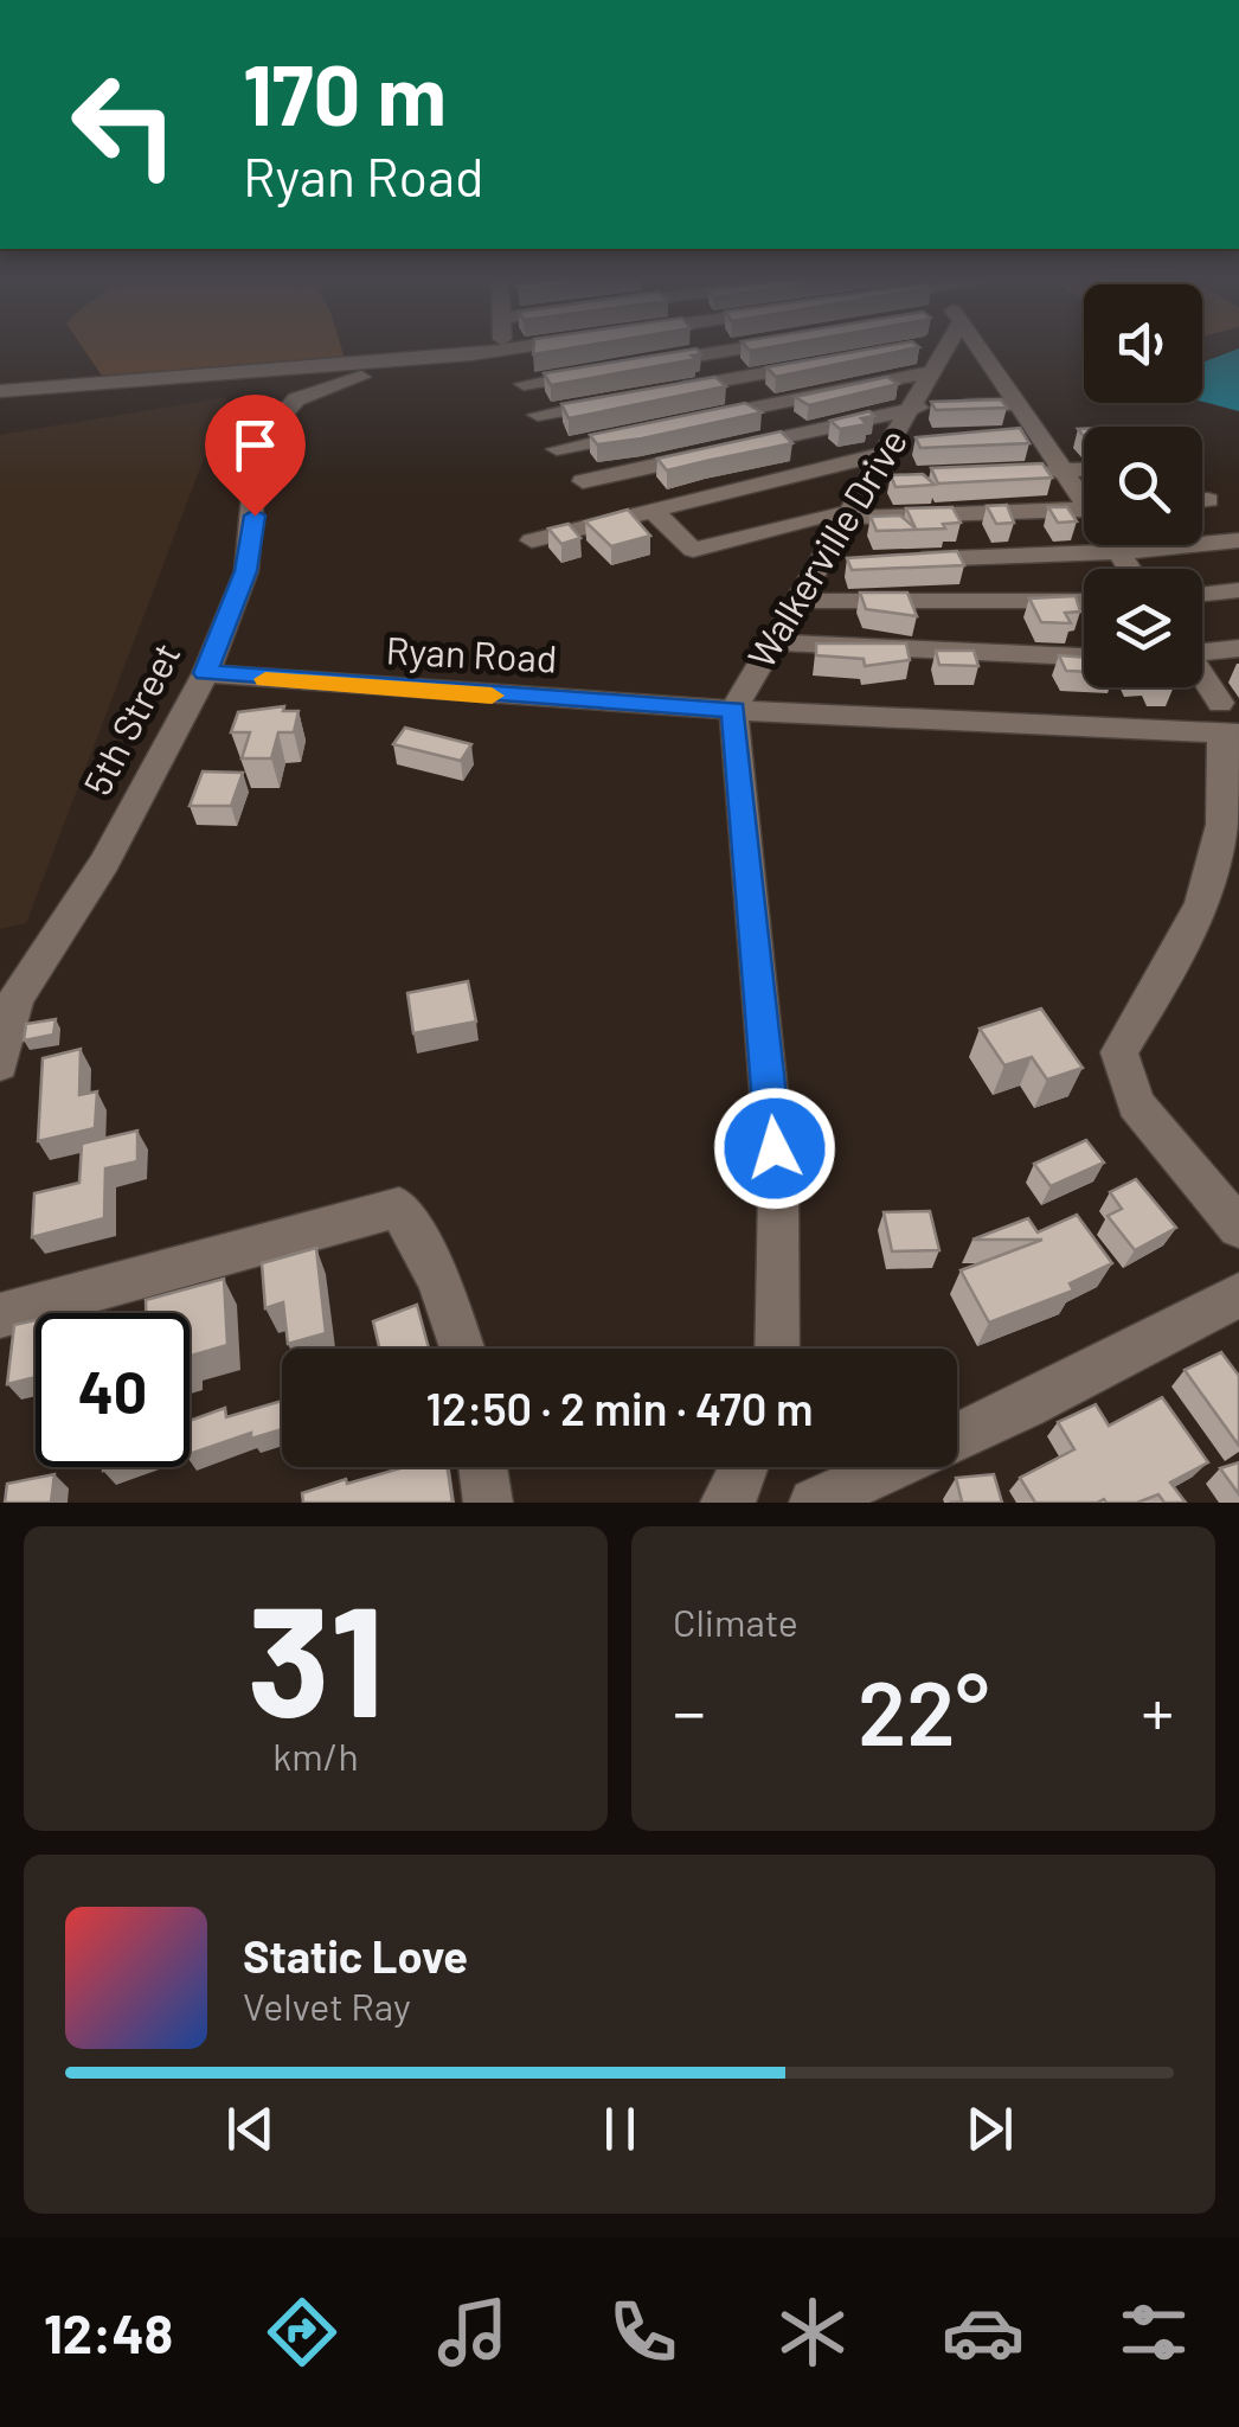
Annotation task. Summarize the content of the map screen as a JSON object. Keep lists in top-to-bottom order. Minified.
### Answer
{"streets":{"street":["Walkerville Drive","Ryan Road","5th Street"]},"crossings":[["Walkerville Drive","Ryan Road"],["Ryan Road","5th Street"]],"page":{"turn":["170 m","Ryan Road"],"limit":"40","trip":"12:50 · 2 min · 470 m","tile":[["31","km/h"],"Climate"],"heat":["−","22°","+"],"song":["Static Love","Velvet Ray"],"tabs":"12:48"}}
